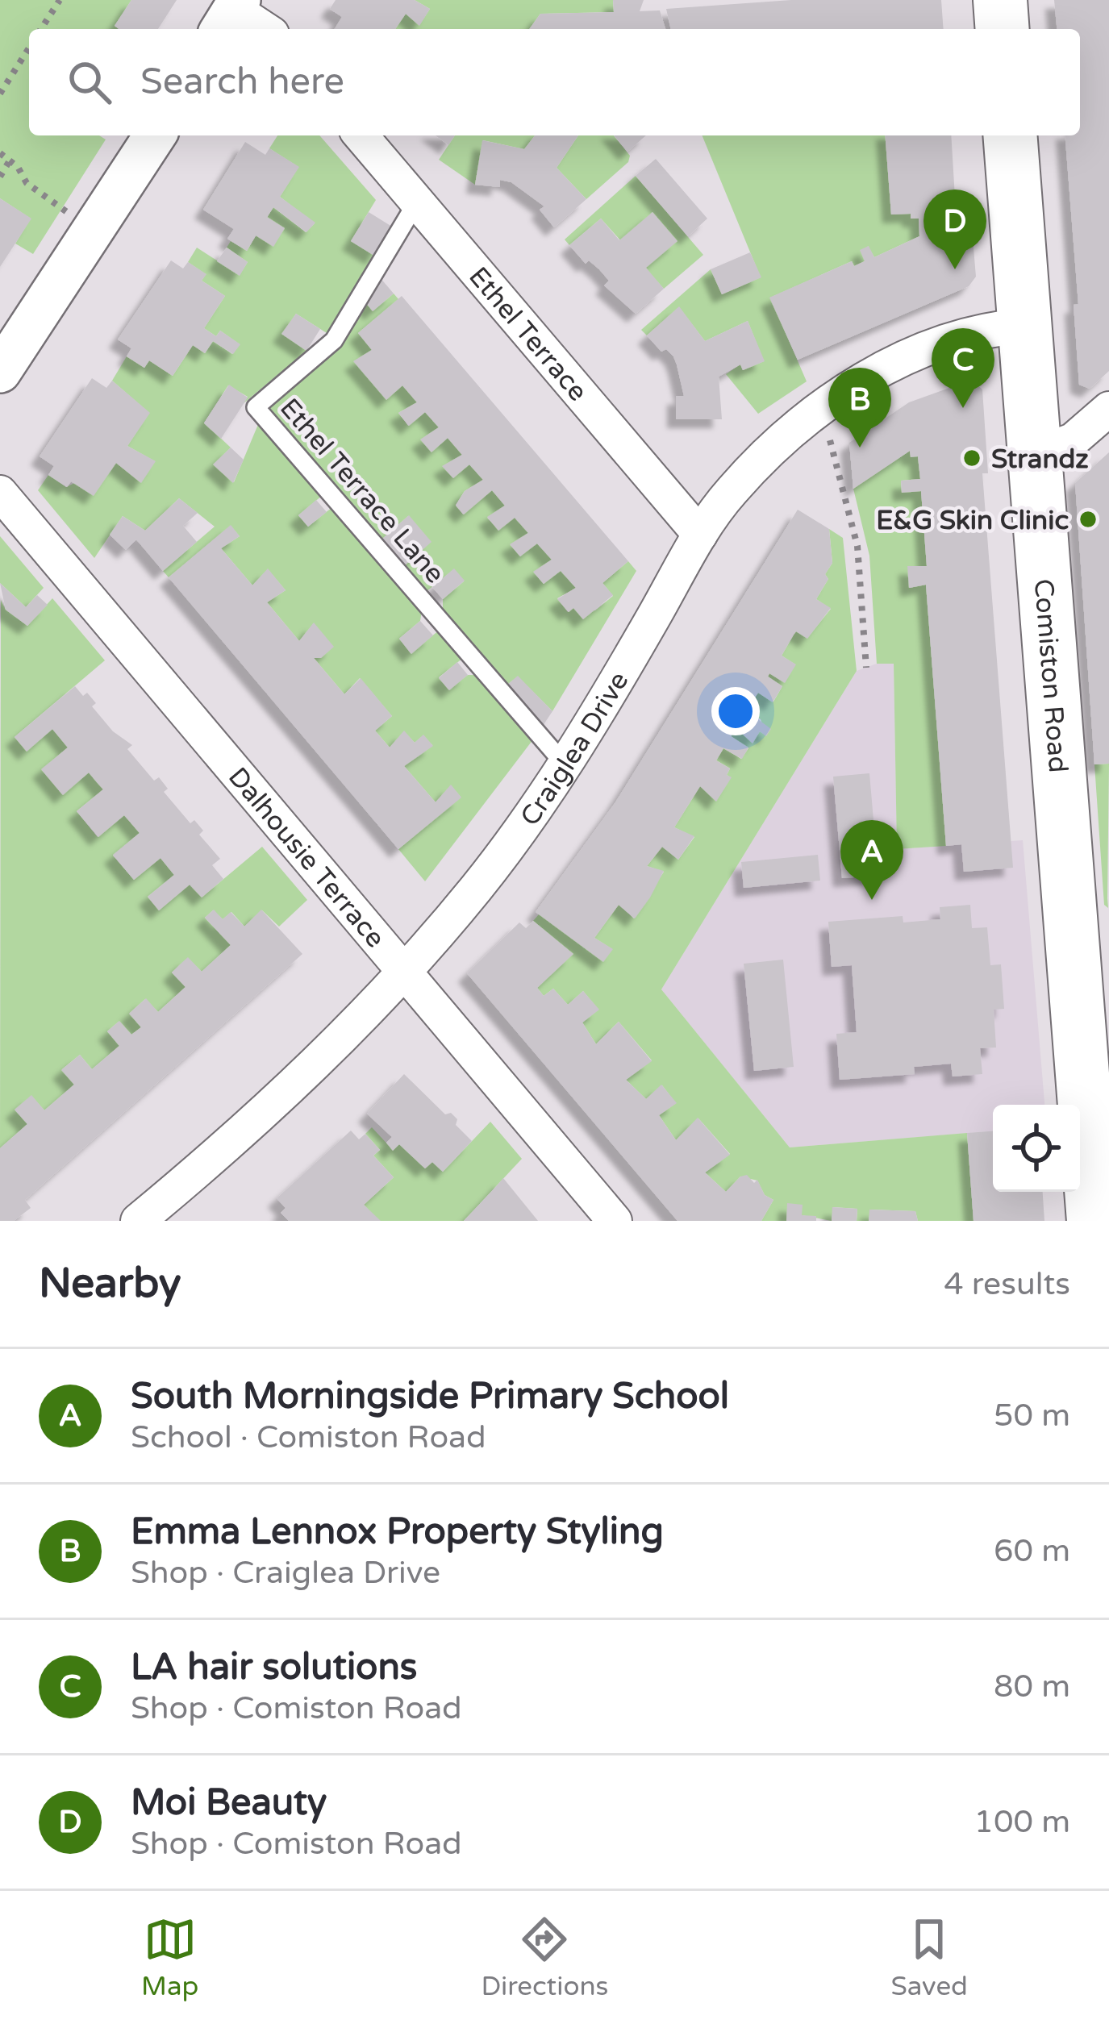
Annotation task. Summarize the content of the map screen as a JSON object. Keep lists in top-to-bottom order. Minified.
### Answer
{"streets":{"main road":["Comiston Road"],"street":["Ethel Terrace","Craiglea Drive","Dalhousie Terrace"],"lane":["Ethel Terrace Lane"]},"crossings":[["Ethel Terrace","Ethel Terrace Lane"],["Ethel Terrace","Craiglea Drive"],["Ethel Terrace Lane","Craiglea Drive"],["Comiston Road","Craiglea Drive"],["Craiglea Drive","Dalhousie Terrace"]],"places":["Strandz","E&G Skin Clinic"],"page":{"search":"Search here","pins":["D","C","B","A"],"heading":["Nearby","4 results"],"list":[{"mark":"A","name":"South Morningside Primary School","note":"School · Comiston Road","value":"50 m"},{"mark":"B","name":"Emma Lennox Property Styling","note":"Shop · Craiglea Drive","value":"60 m"},{"mark":"C","name":"LA hair solutions","note":"Shop · Comiston Road","value":"80 m"},{"mark":"D","name":"Moi Beauty","note":"Shop · Comiston Road","value":"100 m"}],"nav":["Map","Directions","Saved"]}}
